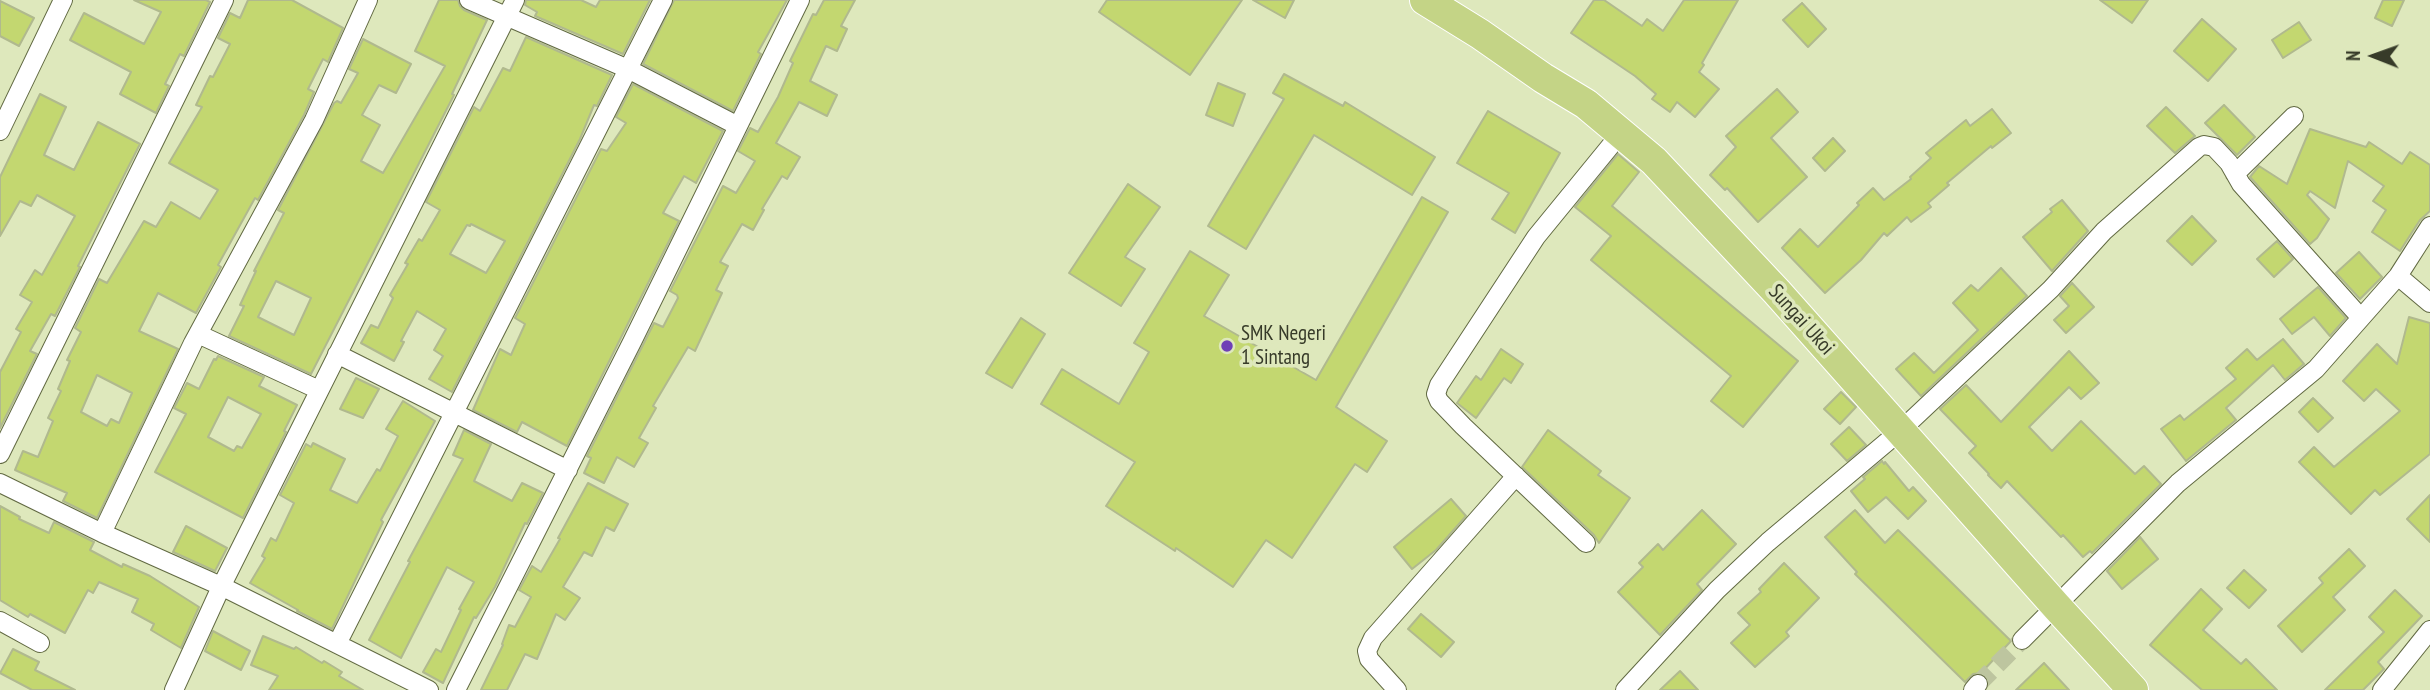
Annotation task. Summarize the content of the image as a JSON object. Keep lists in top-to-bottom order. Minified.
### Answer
{"streets":{"highway":["Sungai Ukoi"]},"places":["SMK Negeri 1 Sintang"],"north":"left"}
